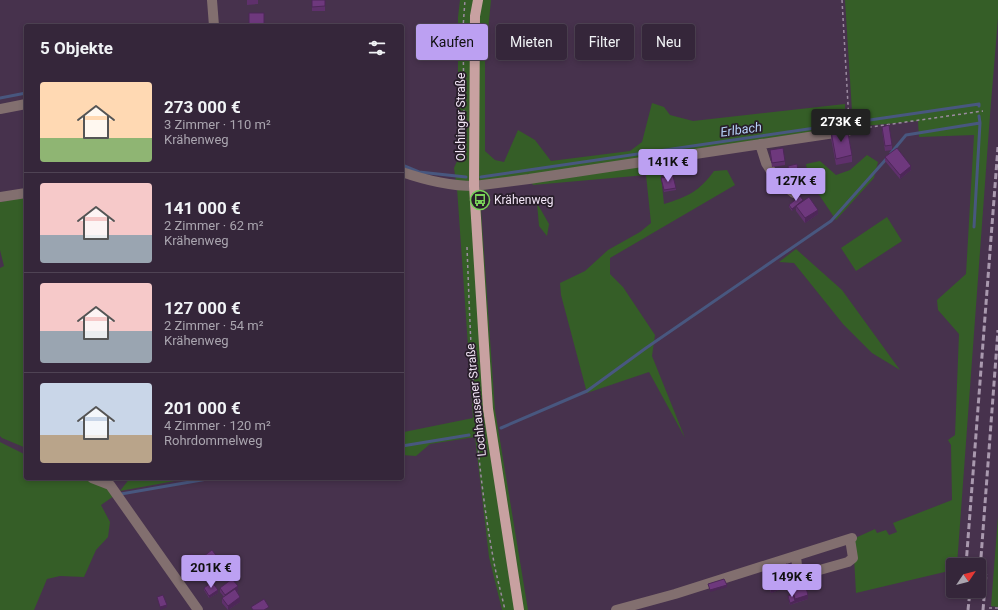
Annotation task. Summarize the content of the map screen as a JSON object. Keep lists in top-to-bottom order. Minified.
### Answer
{"streets":{"main road":["Olchinger Straße","Lochhausener Straße"]},"crossings":[["Olchinger Straße","Lochhausener Straße"]],"water":["Erlbach"],"places":{"bus stop":["Krähenweg"]},"north":"top right","page":{"chip":["Kaufen","Mieten","Filter","Neu"],"heading":"5 Objekte","list":[{"name":"273 000 €","note":"3 Zimmer · 110 m² · Krähenweg"},{"name":"141 000 €","note":"2 Zimmer · 62 m² · Krähenweg"},{"name":"127 000 €","note":"2 Zimmer · 54 m² · Krähenweg"},{"name":"201 000 €","note":"4 Zimmer · 120 m² · Rohrdommelweg"}],"price":["273K €","141K €","127K €","201K €","149K €"]}}
